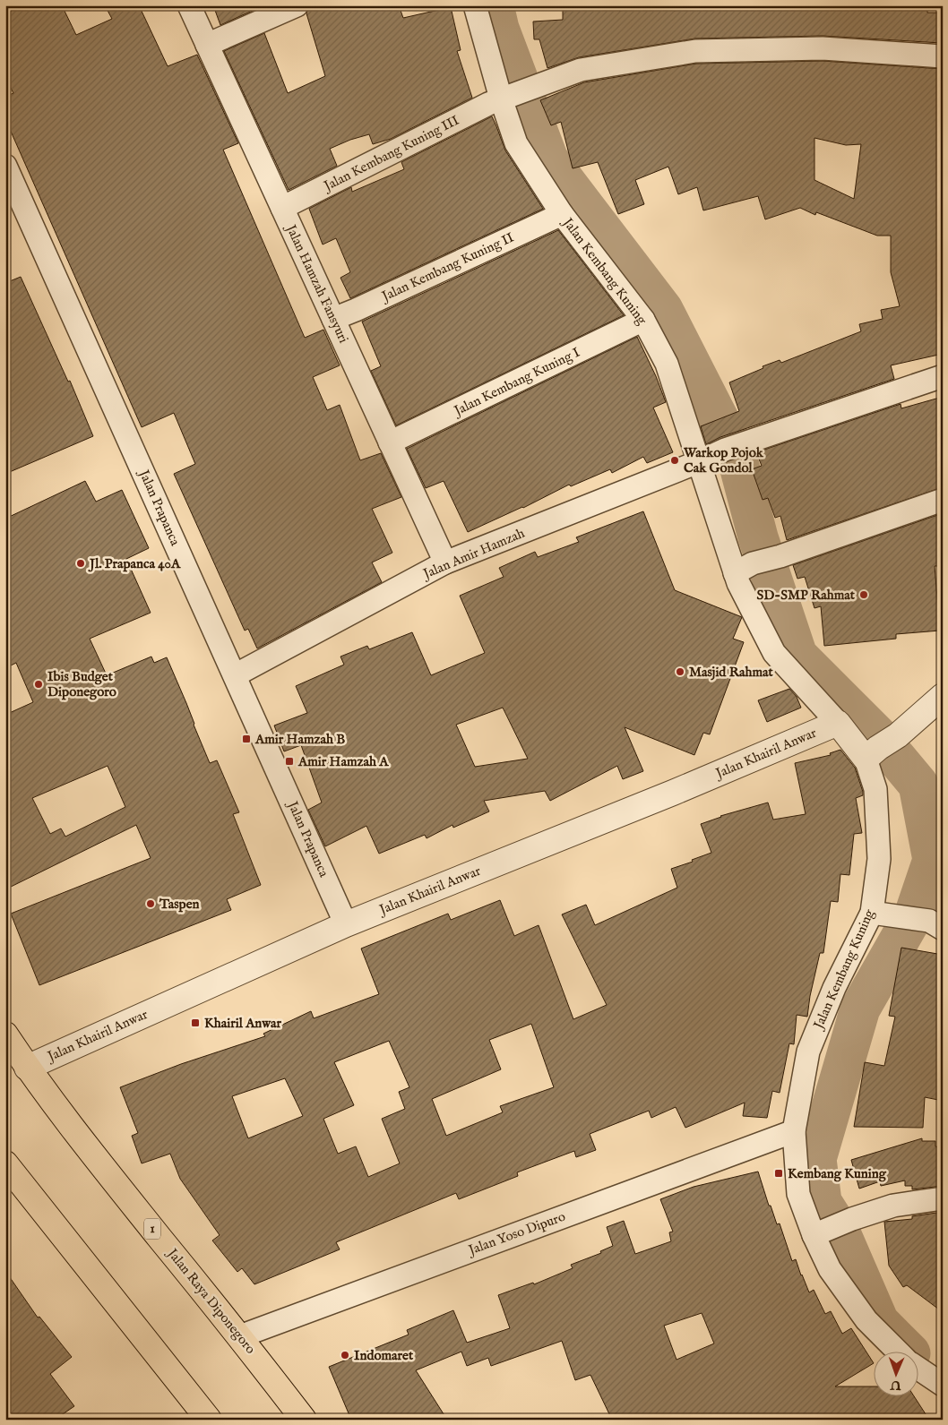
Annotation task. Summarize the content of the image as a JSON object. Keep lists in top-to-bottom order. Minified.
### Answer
{"streets":{"highway":["1","Jalan Raya Diponegoro"],"street":["Jalan Kembang Kuning III","Jalan Kembang Kuning II","Jalan Kembang Kuning","Jalan Hamzah Fansyuri","Jalan Kembang Kuning I","Jalan Prapanca","Jalan Amir Hamzah","Jalan Khairil Anwar","Jalan Yoso Dipuro"]},"crossings":[["Jalan Kembang Kuning III","Jalan Kembang Kuning"],["Jalan Kembang Kuning III","Jalan Hamzah Fansyuri"],["Jalan Kembang Kuning II","Jalan Kembang Kuning"],["Jalan Kembang Kuning II","Jalan Hamzah Fansyuri"],["Jalan Kembang Kuning","Jalan Kembang Kuning I"],["Jalan Kembang Kuning","Jalan Amir Hamzah"],["Jalan Kembang Kuning","Jalan Khairil Anwar"],["Jalan Kembang Kuning","Jalan Yoso Dipuro"],["Jalan Hamzah Fansyuri","Jalan Kembang Kuning I"],["Jalan Hamzah Fansyuri","Jalan Amir Hamzah"],["Jalan Prapanca","Jalan Amir Hamzah"],["Jalan Prapanca","Jalan Khairil Anwar"],["Jalan Khairil Anwar","Jalan Raya Diponegoro"],["Jalan Yoso Dipuro","Jalan Raya Diponegoro"]],"places":{"other":["Warkop Pojok Cak Gondol","Jl. Prapanca 40A","SD-SMP Rahmat","Masjid Rahmat","Ibis Budget Diponegoro","Taspen","Indomaret"],"transit":["Amir Hamzah B","Amir Hamzah A","Khairil Anwar","Kembang Kuning"]},"north":"bottom"}
